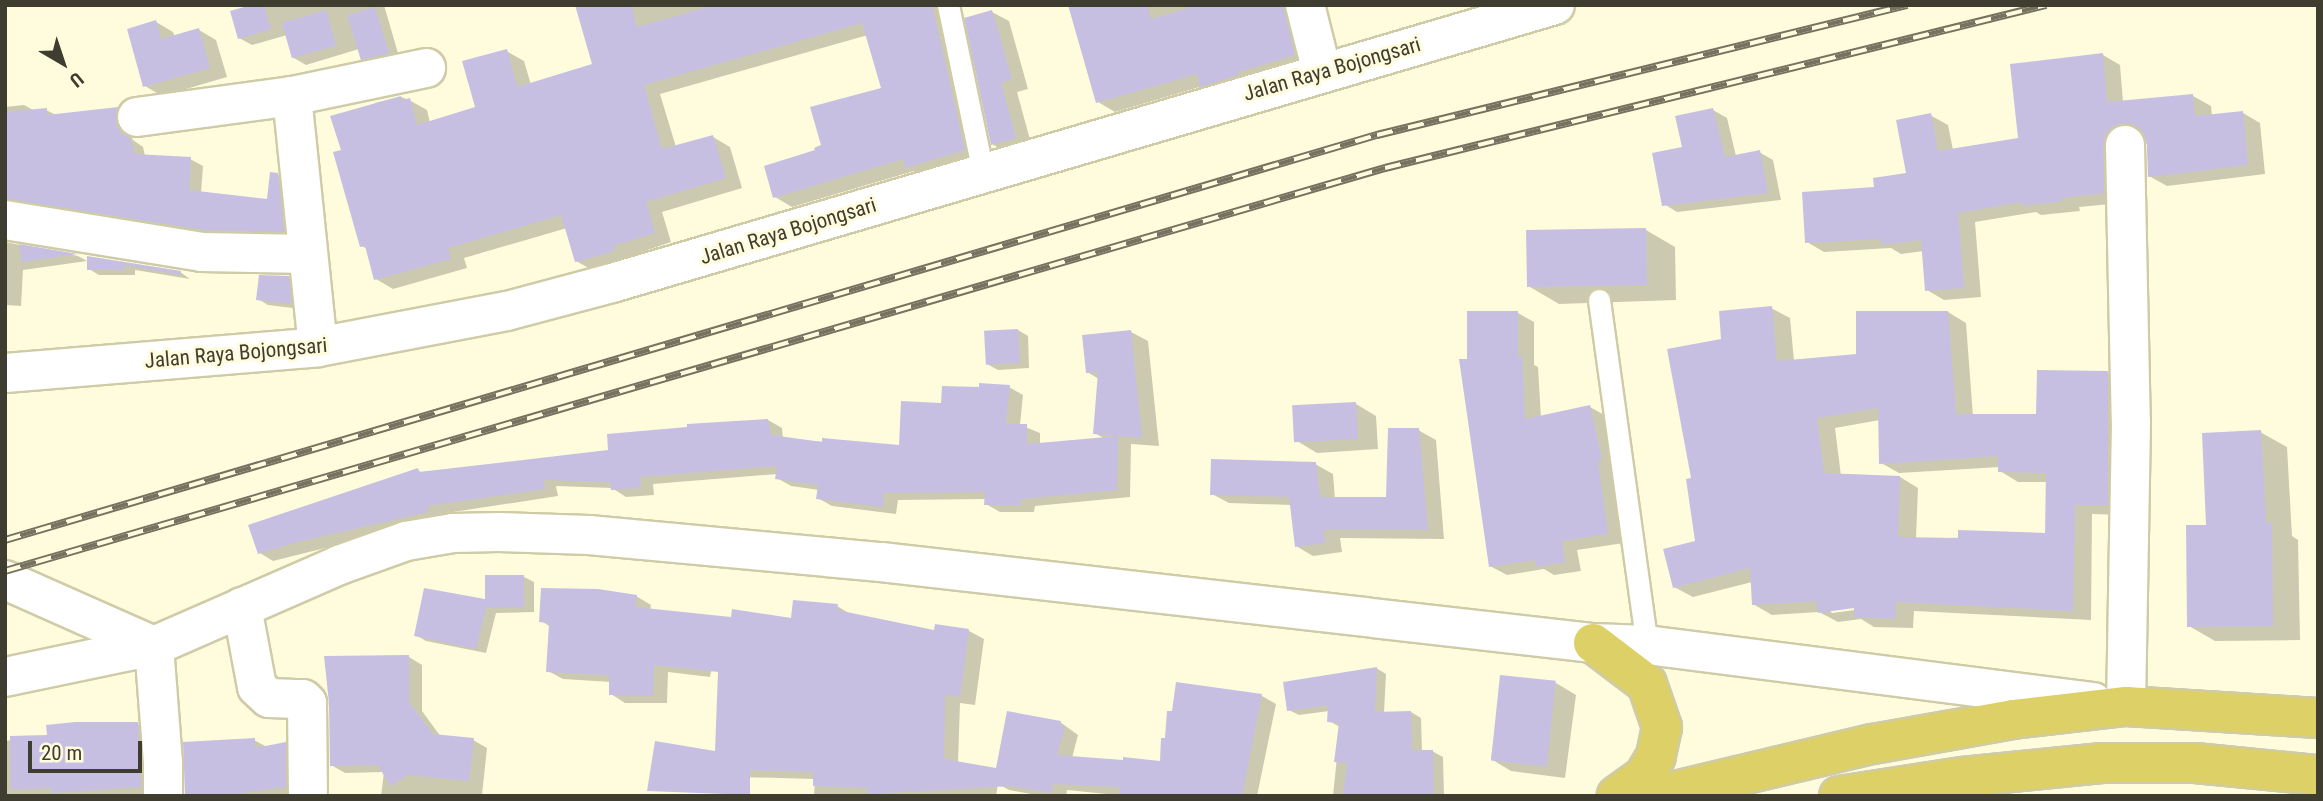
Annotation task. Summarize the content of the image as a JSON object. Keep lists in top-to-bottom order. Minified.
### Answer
{"streets":{"street":["Jalan Raya Bojongsari"]},"scale_bar":"20 m","north":"bottom right"}
